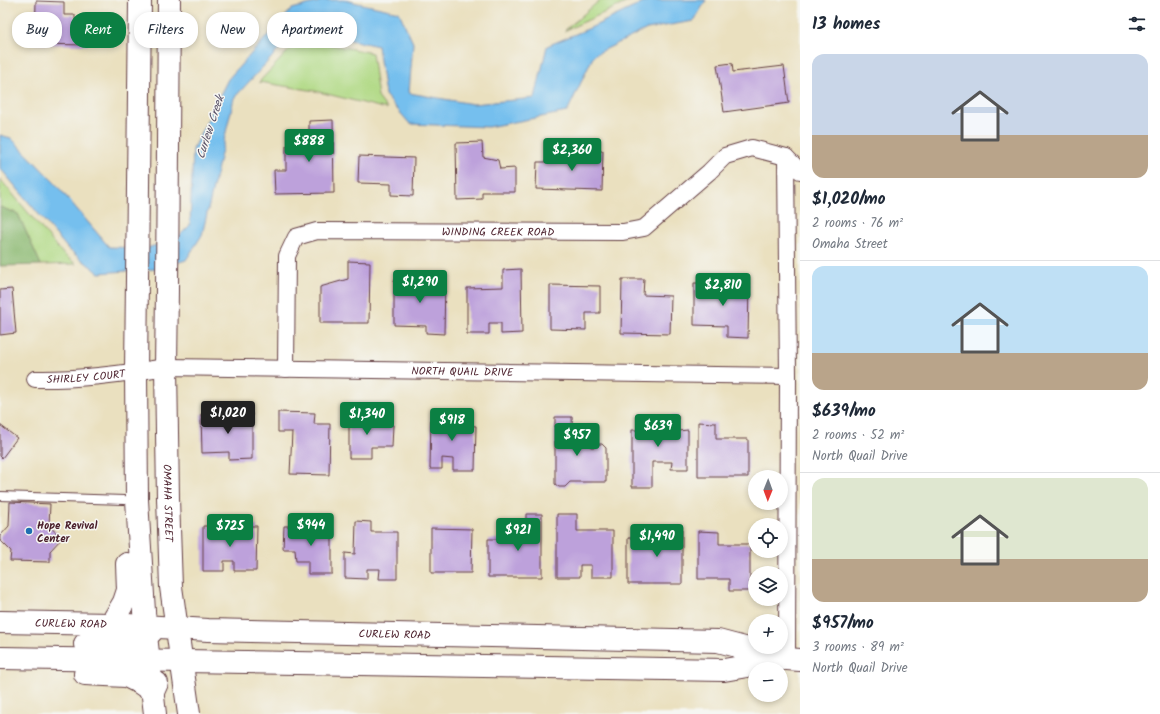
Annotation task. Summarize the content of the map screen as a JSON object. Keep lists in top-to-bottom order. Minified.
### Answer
{"streets":{"main road":["OMAHA STREET","CURLEW ROAD"],"street":["WINDING CREEK ROAD","NORTH QUAIL DRIVE","SHIRLEY COURT"]},"crossings":[["WINDING CREEK ROAD","NORTH QUAIL DRIVE"],["NORTH QUAIL DRIVE","SHIRLEY COURT"],["NORTH QUAIL DRIVE","OMAHA STREET"],["SHIRLEY COURT","OMAHA STREET"],["OMAHA STREET","CURLEW ROAD"]],"water":["Curlew Creek"],"places":["Hope Revival Center"],"north":"bottom","page":{"heading":"13 homes","chip":["Buy","Rent","Filters","New","Apartment"],"list":[{"name":"$1,020/mo","note":"2 rooms · 76 m² · Omaha Street"},{"name":"$639/mo","note":"2 rooms · 52 m² · North Quail Drive"},{"name":"$957/mo","note":"3 rooms · 89 m² · North Quail Drive"}],"price":["$888","$2,360","$1,290","$2,810","$1,020","$1,340","$918","$639","$957","$944","$725","$921","$1,490"],"map_buttons":["+","−"]}}
